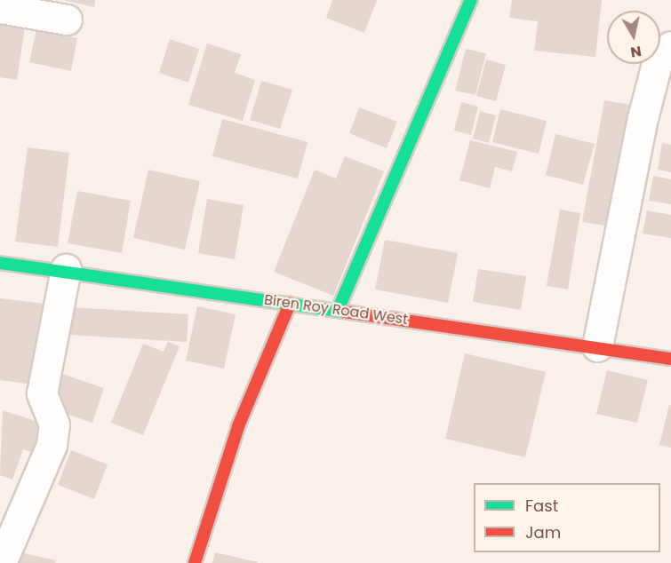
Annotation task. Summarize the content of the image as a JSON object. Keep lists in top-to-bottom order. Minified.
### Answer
{"streets":{"main road":["Biren Roy Road West"]},"legend":["Fast","Jam"],"north":"bottom"}
